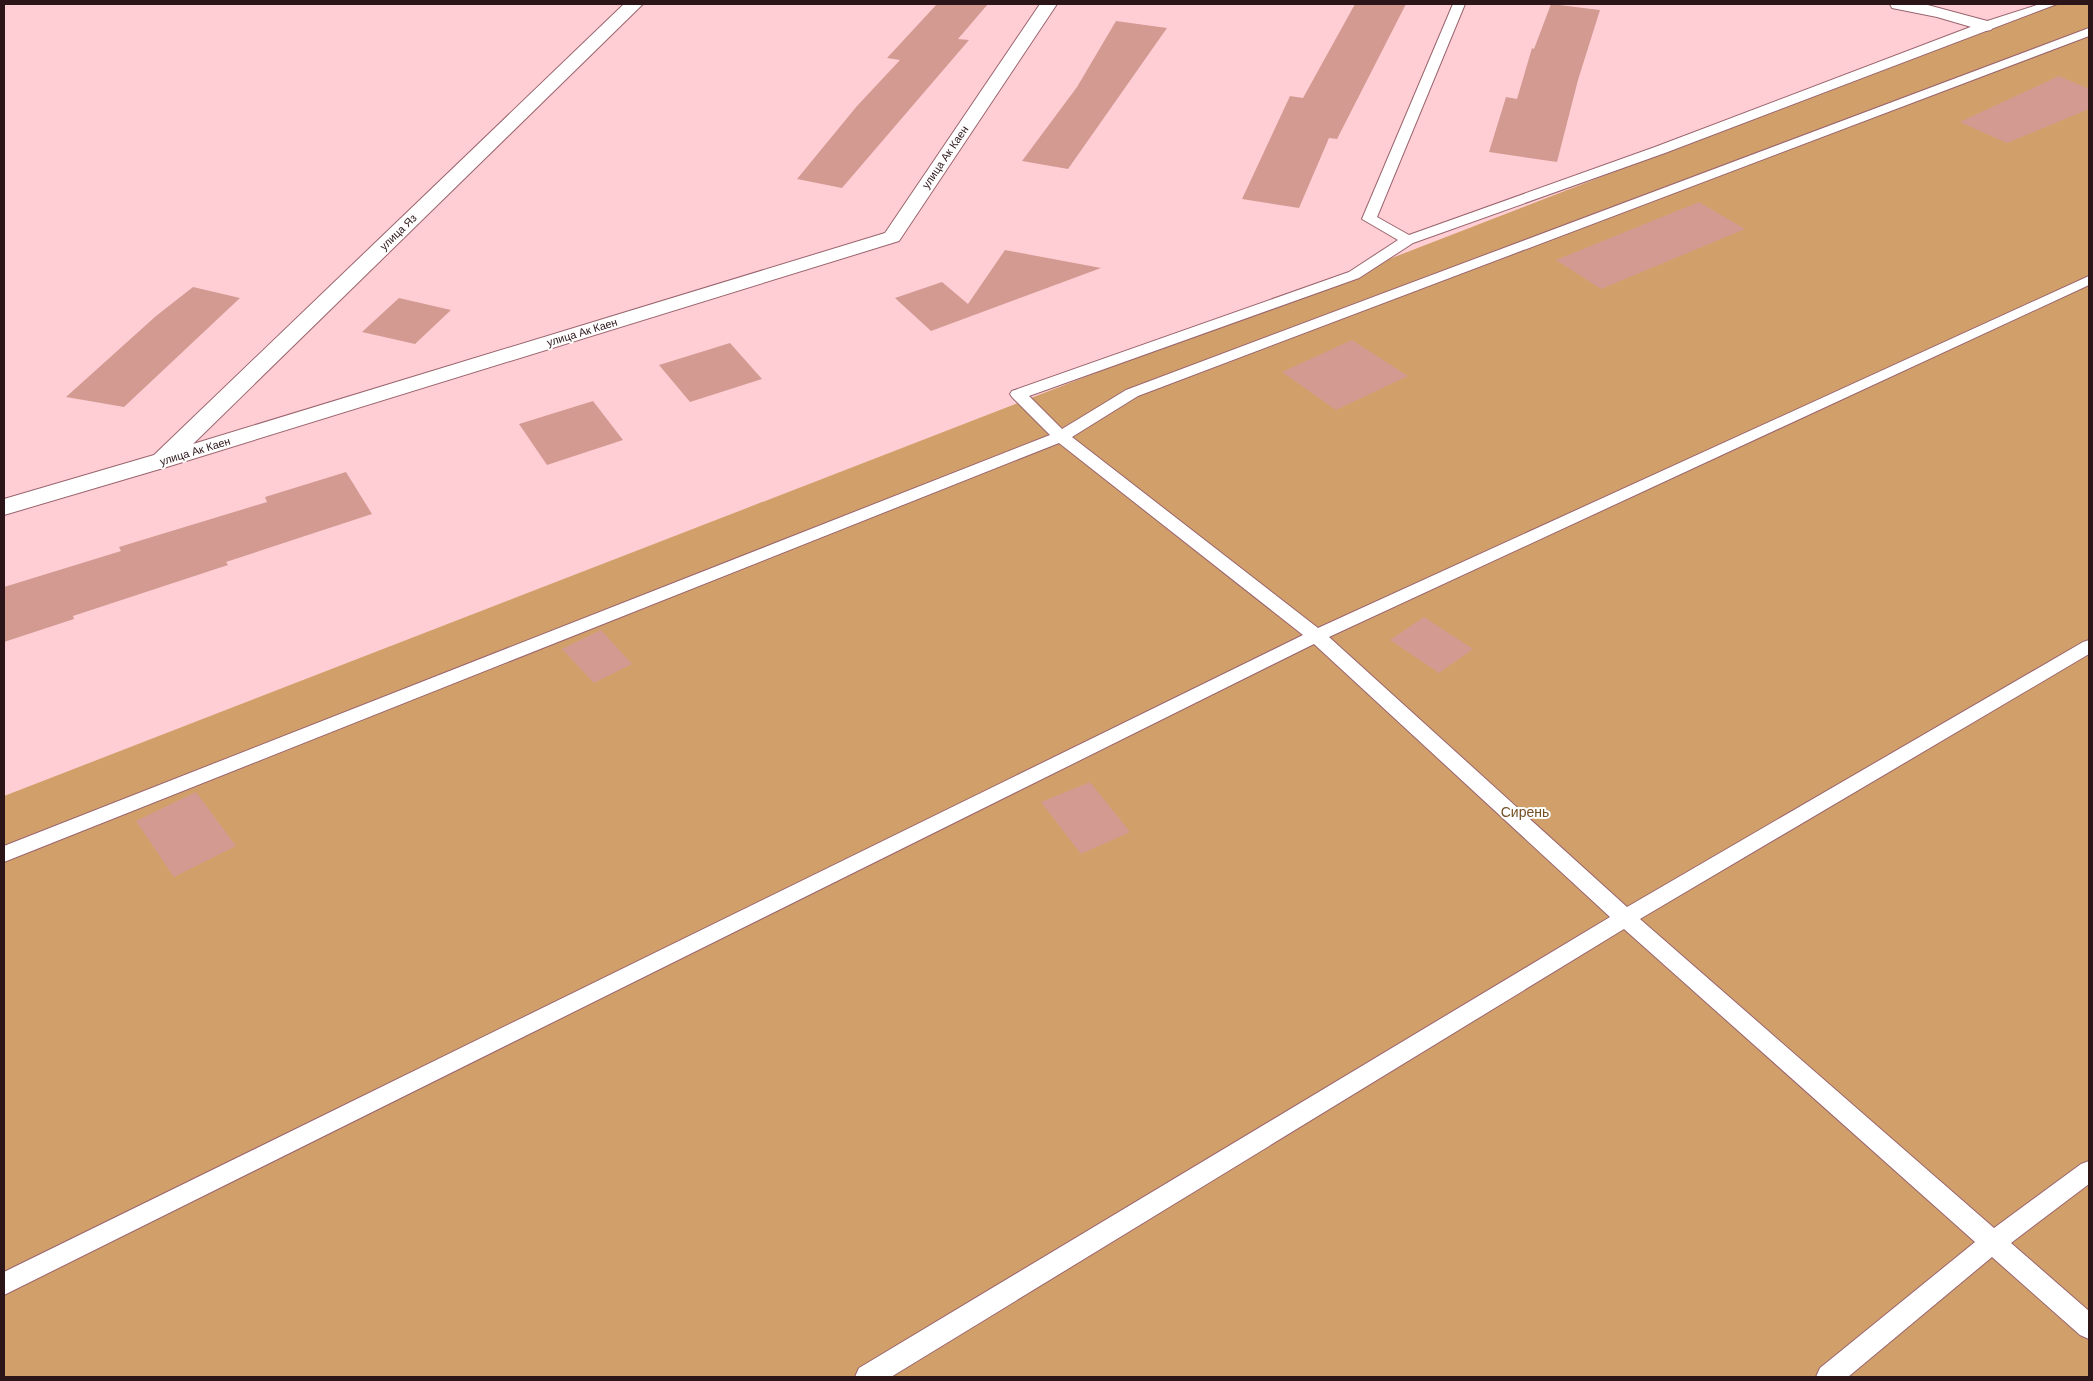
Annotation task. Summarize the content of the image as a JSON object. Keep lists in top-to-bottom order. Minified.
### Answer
{"streets":{"street":["улица Ак Каен","улица Яз"]},"crossings":[["улица Ак Каен","улица Яз"]],"parks":["Сирень"]}
